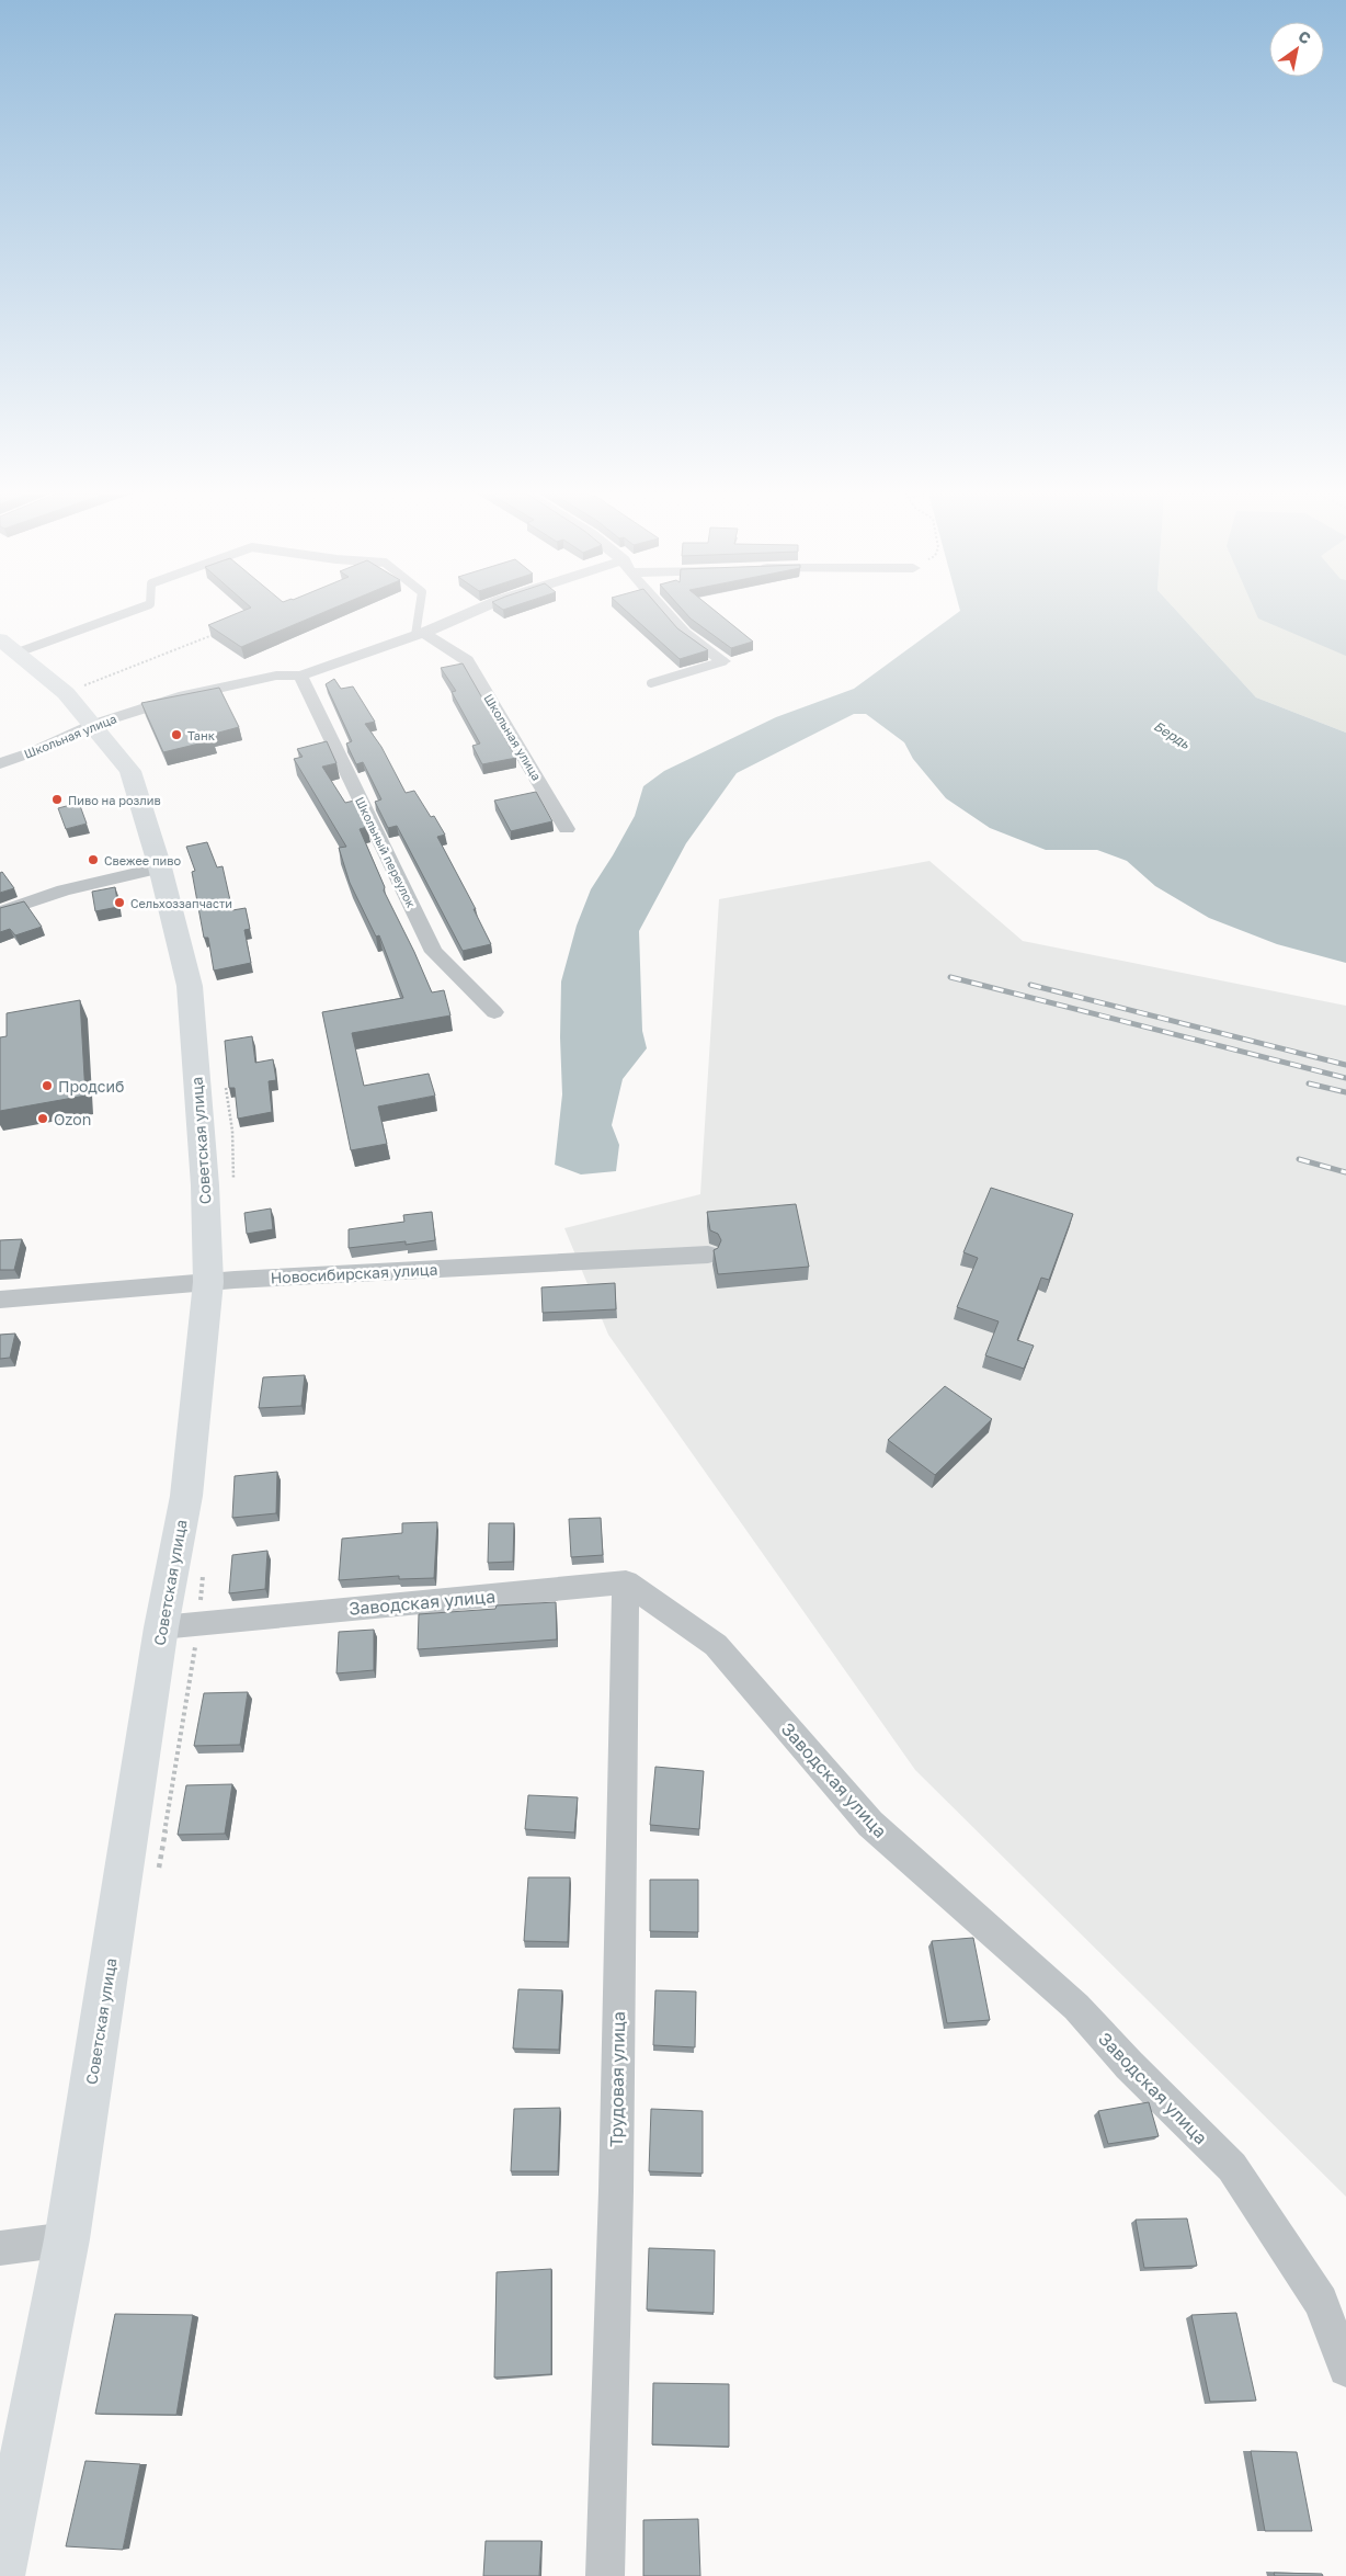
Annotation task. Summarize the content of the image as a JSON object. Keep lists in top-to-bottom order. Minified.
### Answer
{"streets":{"main road":["Советская улица"],"street":["Школьная улица","Школьный переулок","Новосибирская улица","Заводская улица","Трудовая улица"]},"crossings":[["Школьная улица","Школьный переулок"],["Школьная улица","Советская улица"],["Советская улица","Новосибирская улица"],["Советская улица","Заводская улица"],["Заводская улица","Трудовая улица"]],"water":["Бердь"],"places":["Танк","Пиво на розлив","Свежее пиво","Сельхоззапчасти","Продсиб","Ozon"],"north":"top right"}
